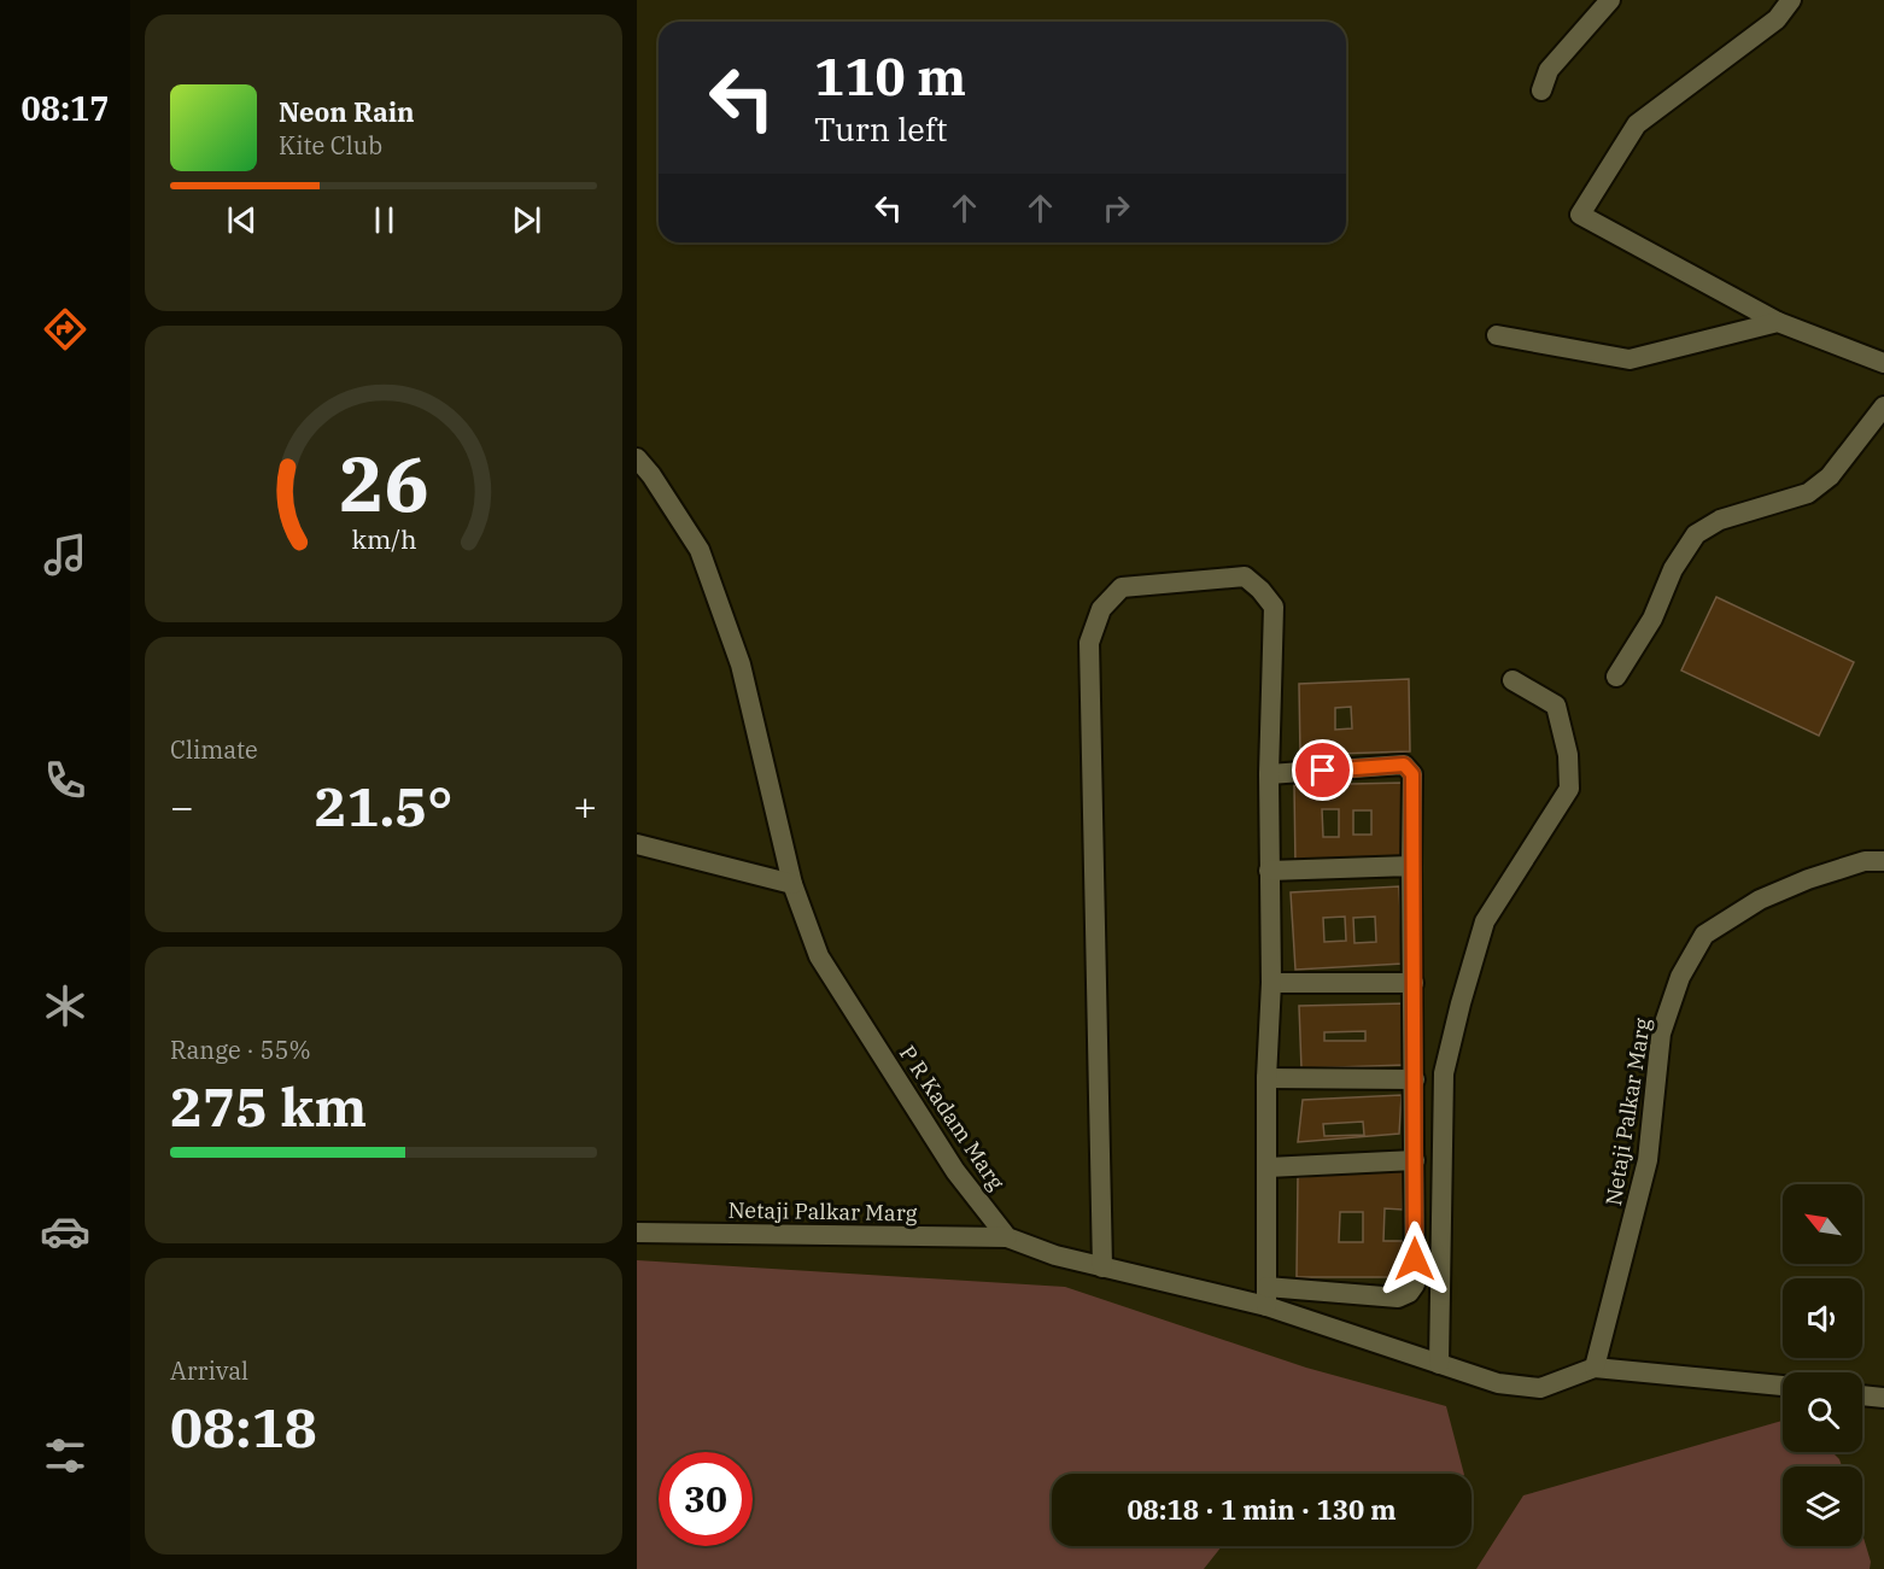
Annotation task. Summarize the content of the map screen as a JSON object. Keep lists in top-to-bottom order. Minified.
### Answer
{"streets":{"street":["Netaji Palkar Marg","P R Kadam Marg"]},"crossings":[["Netaji Palkar Marg","P R Kadam Marg"]],"north":"top left","page":{"tabs":"08:17","turn":["110 m","Turn left"],"song":["Neon Rain","Kite Club"],"tile":["Climate",["Range · 55%","275 km"],["Arrival","08:18"]],"heat":["−","21.5°","+"],"limit":"30","trip":"08:18 · 1 min · 130 m","gauge":["26","km/h"]}}
